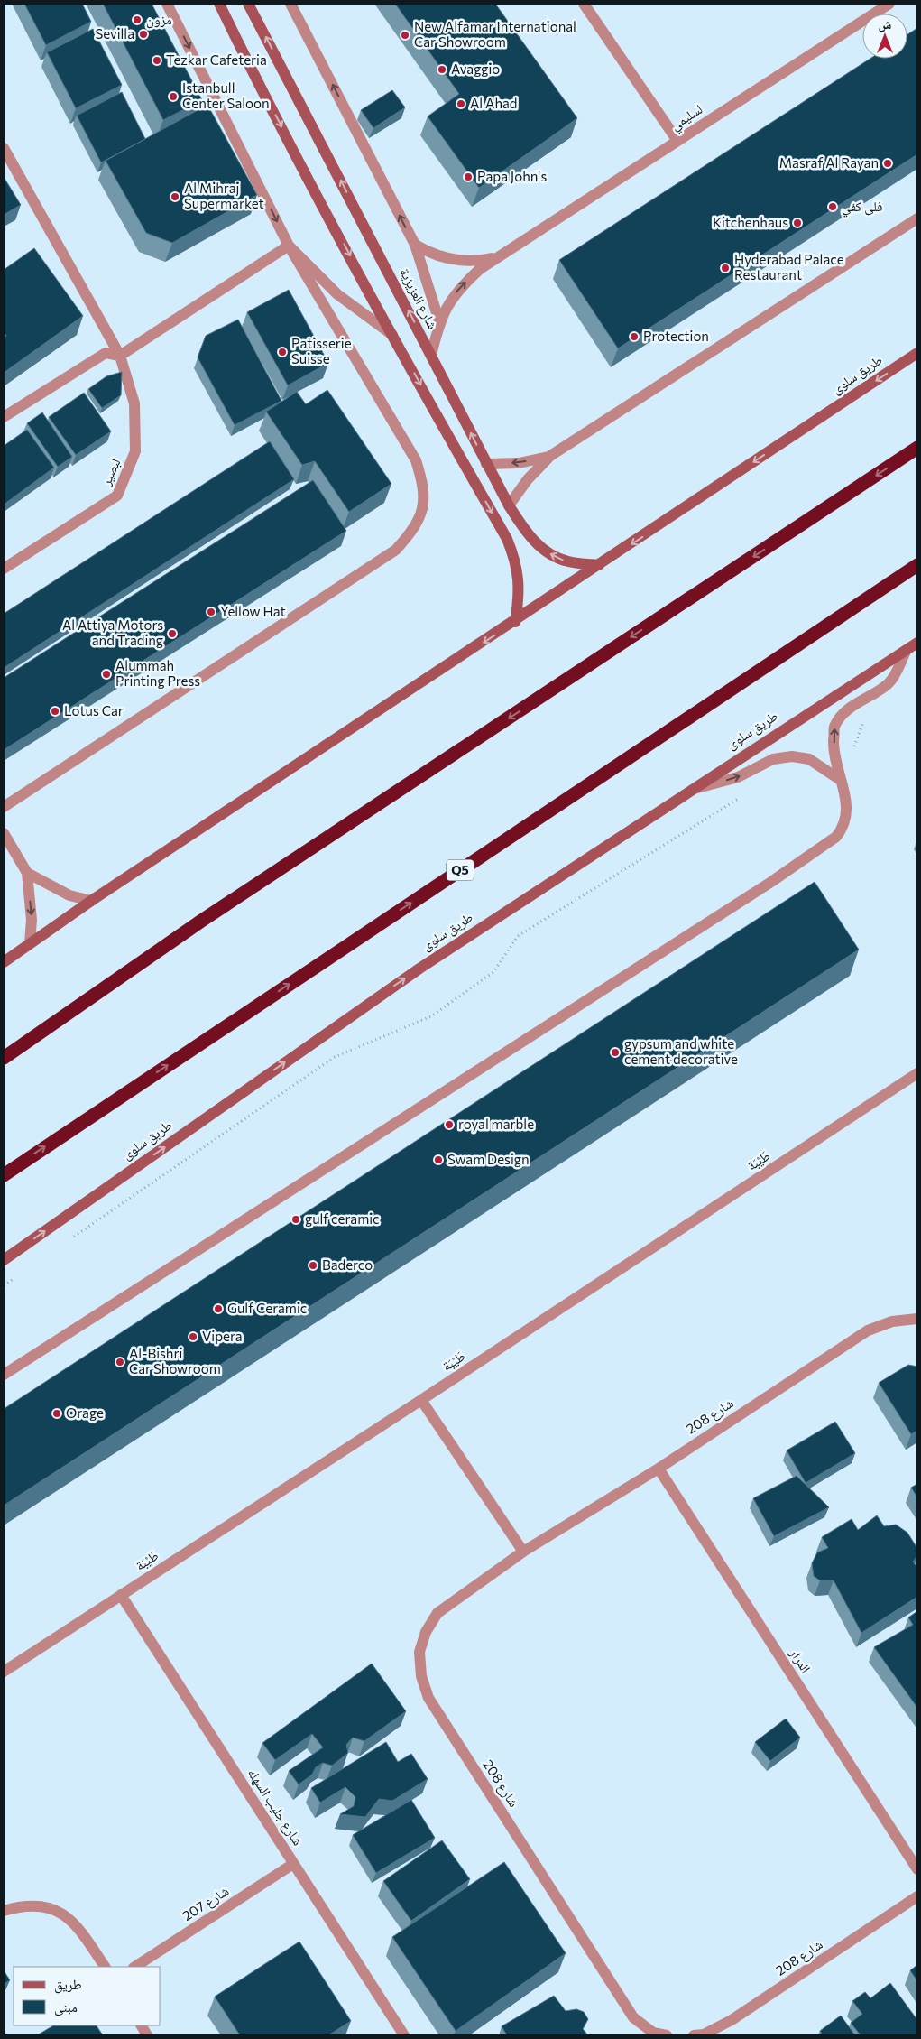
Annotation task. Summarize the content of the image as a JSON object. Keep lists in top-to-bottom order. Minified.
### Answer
{"streets":{"highway":["Q5"],"main road":["شارع العزيزية","طريق سلوى"],"street":["لسليمي","لبصير","طَيْبَة","شارع 208","المرار","شارع جليب السهله","شارع 207"]},"crossings":[["لسليمي","شارع العزيزية"],["شارع العزيزية","طريق سلوى"],["طَيْبَة","شارع جليب السهله"],["شارع 208","المرار"],["شارع جليب السهله","شارع 207"]],"places":["مزون","Sevilla","New Alfamar International Car Showroom","Tezkar Cafeteria","Avaggio","Istanbull Center Saloon","Al Ahad","Masraf Al Rayan","Papa John's","Al Mihraj Supermarket","فلى كفي","Kitchenhaus","Hyderabad Palace Restaurant","Protection","Patisserie Suisse","Yellow Hat","Al Attiya Motors and Trading","Alummah Printing Press","Lotus Car","gypsum and white cement decorative","royal marble","Swam Design","gulf ceramic","Baderco","Gulf Ceramic","Vipera","Al-Bishri Car Showroom","Orage"],"legend":["طريق","مبنى"],"north":"top"}
